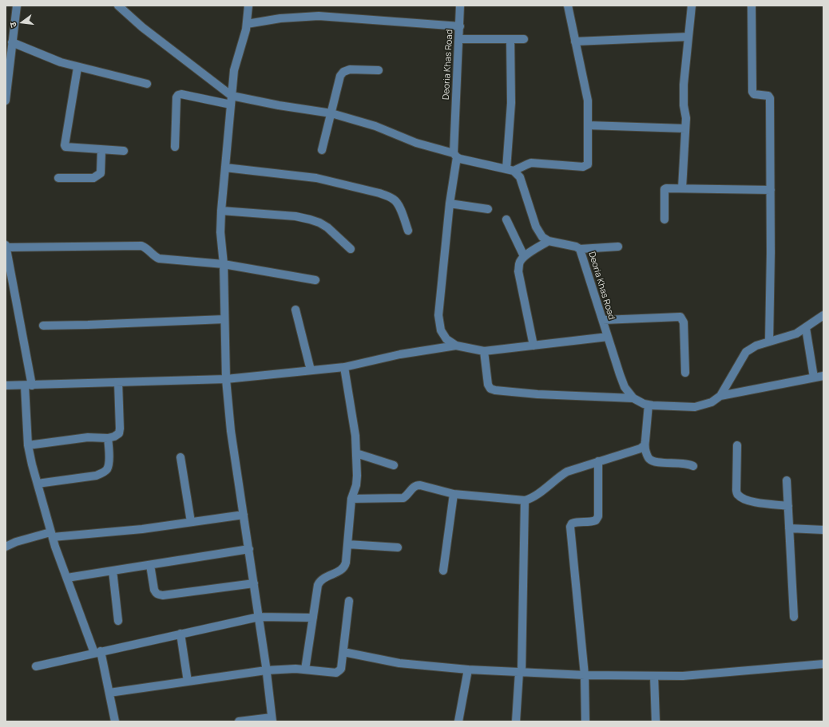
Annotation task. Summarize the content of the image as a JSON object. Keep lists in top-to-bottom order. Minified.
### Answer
{"streets":{"street":["Deoria Khas Road"]},"north":"left"}
